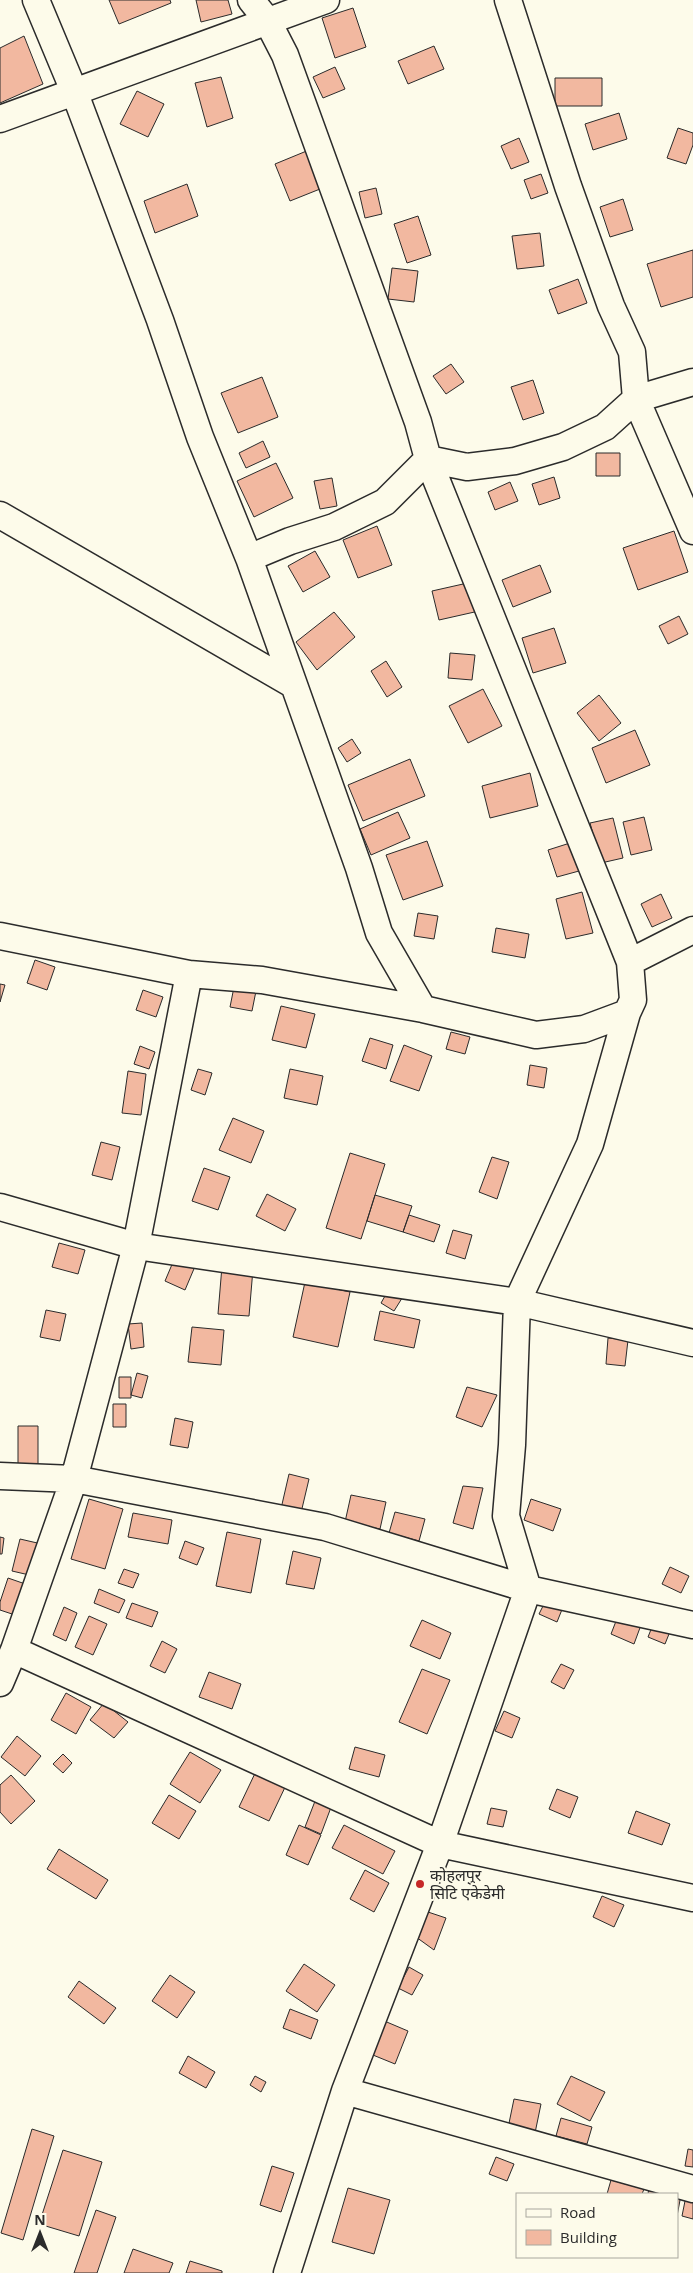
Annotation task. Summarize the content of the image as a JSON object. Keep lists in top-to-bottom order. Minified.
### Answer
{"places":["कोहलपुर सिटि एकेडेमी"],"legend":["Road","Building"],"north":"top"}
